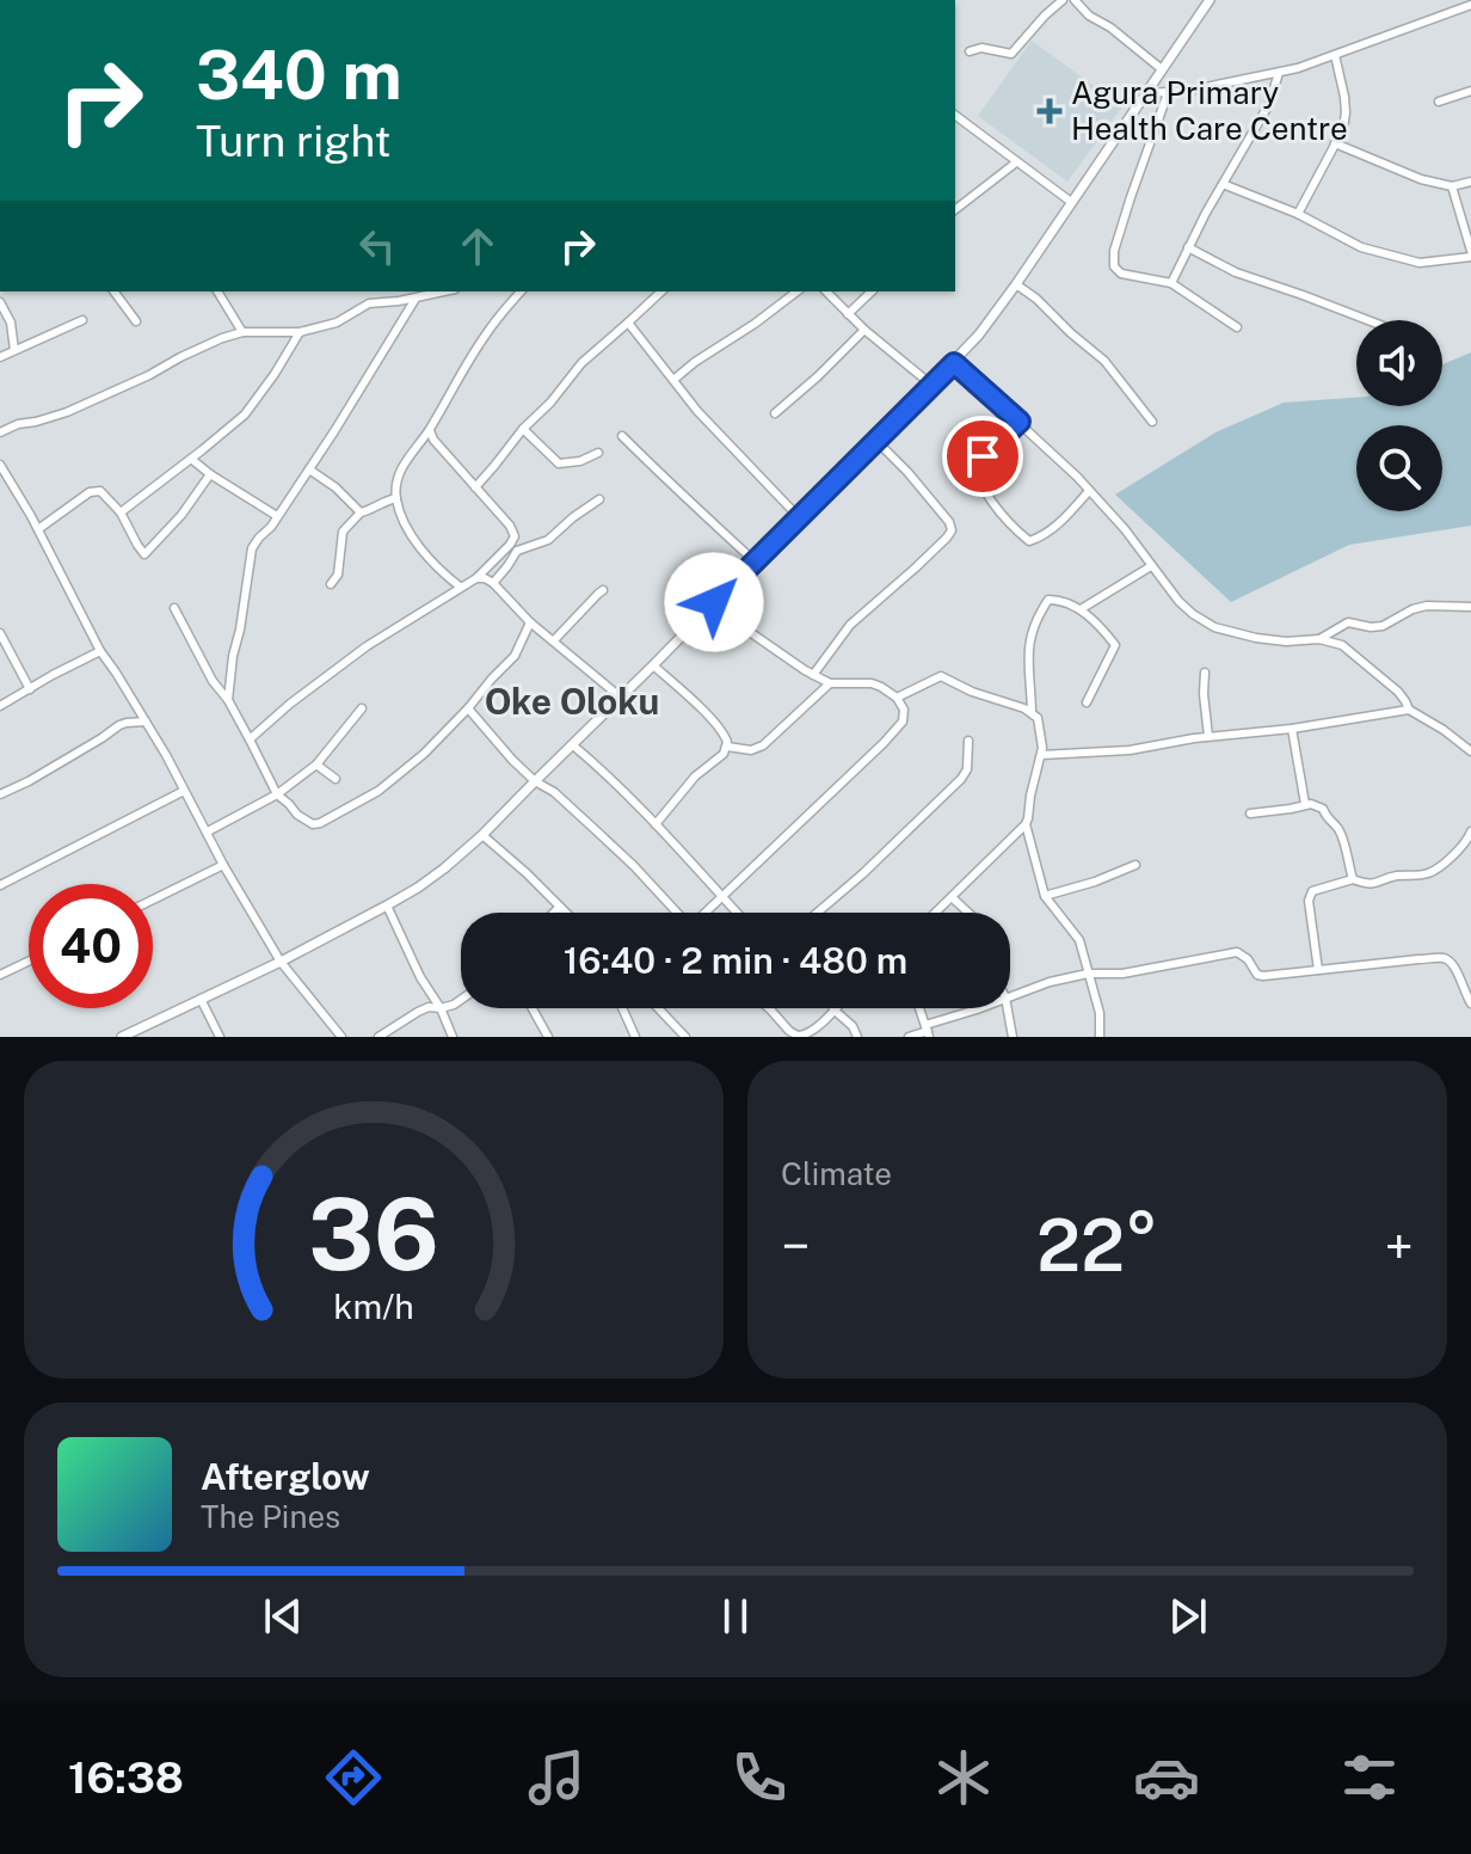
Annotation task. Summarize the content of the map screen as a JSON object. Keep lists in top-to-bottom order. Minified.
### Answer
{"districts":["Oke Oloku"],"places":{"health":["Agura Primary Health Care Centre"]},"page":{"turn":["340 m","Turn right"],"limit":"40","trip":"16:40 · 2 min · 480 m","tile":"Climate","heat":["−","22°","+"],"song":["Afterglow","The Pines"],"tabs":"16:38","gauge":["36","km/h"]}}
